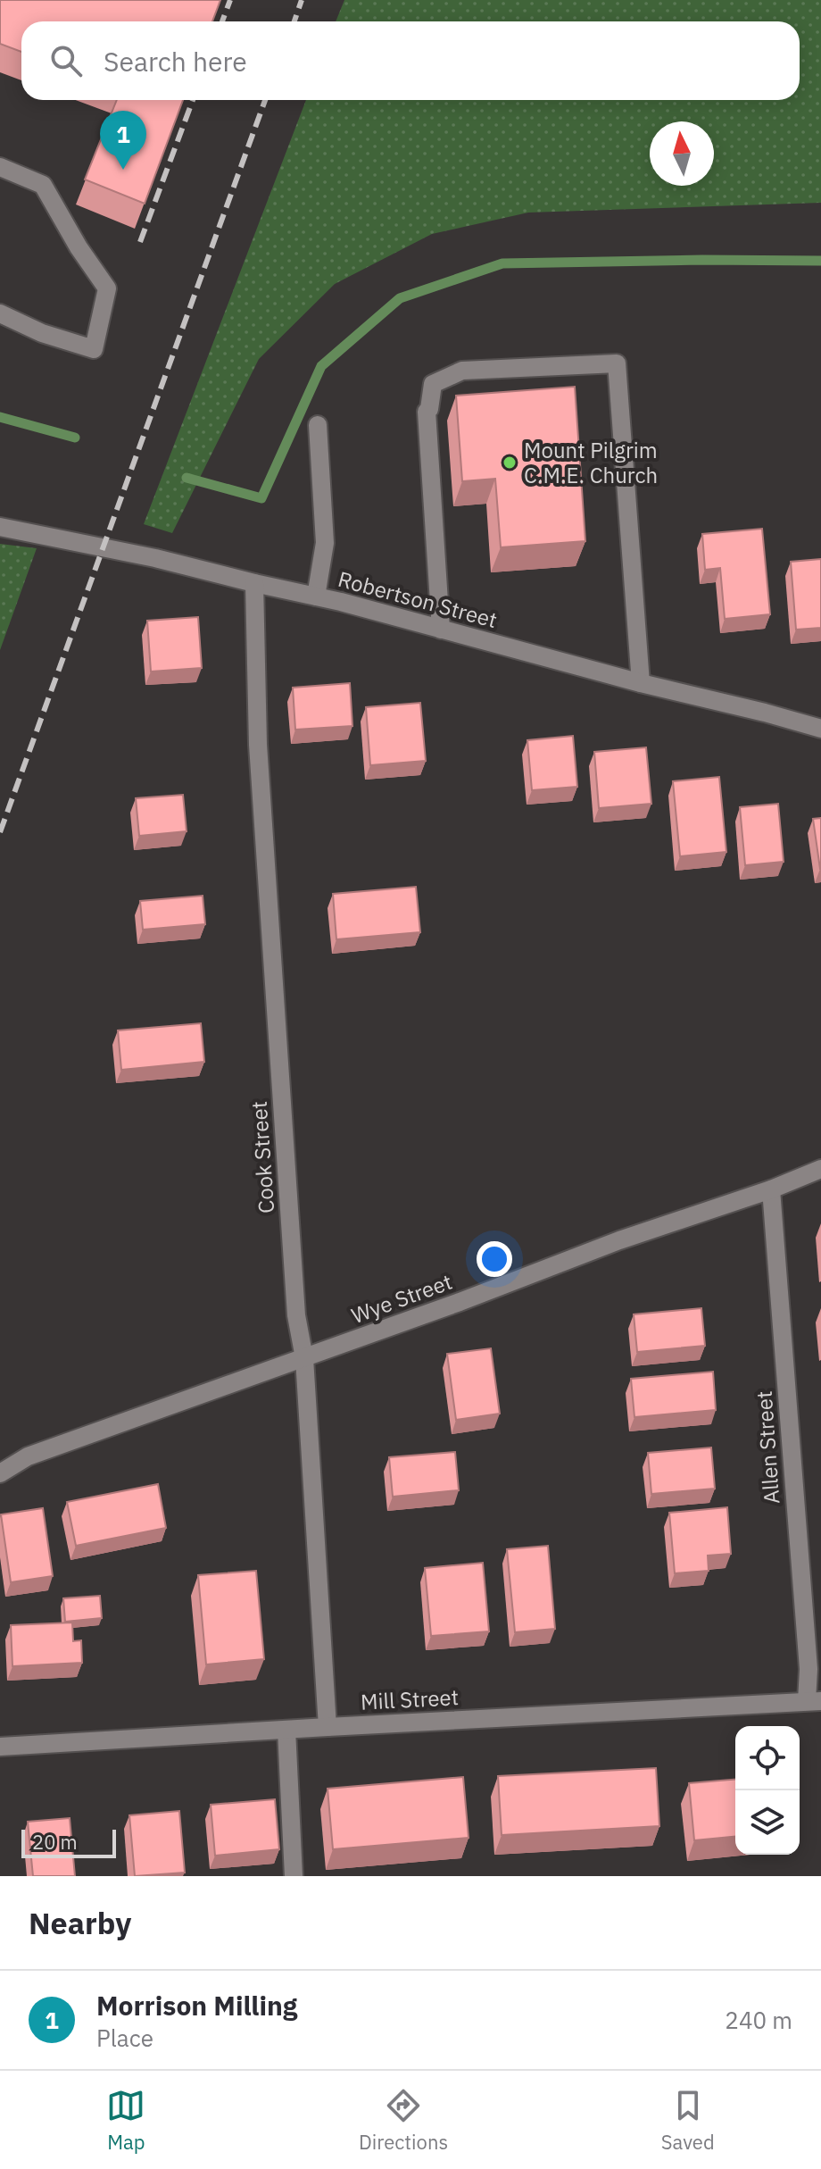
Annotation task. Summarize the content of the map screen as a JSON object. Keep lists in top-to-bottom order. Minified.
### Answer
{"streets":{"street":["Robertson Street","Cook Street","Wye Street","Allen Street","Mill Street"]},"crossings":[["Robertson Street","Cook Street"],["Cook Street","Wye Street"],["Cook Street","Mill Street"],["Wye Street","Allen Street"],["Allen Street","Mill Street"]],"places":["Mount Pilgrim C.M.E. Church"],"scale_bar":"20 m","north":"top","page":{"search":"Search here","pins":"1","scale":"20 m","heading":"Nearby","list":[{"mark":"1","name":"Morrison Milling","note":"Place","value":"240 m"}],"nav":["Map","Directions","Saved"]}}
